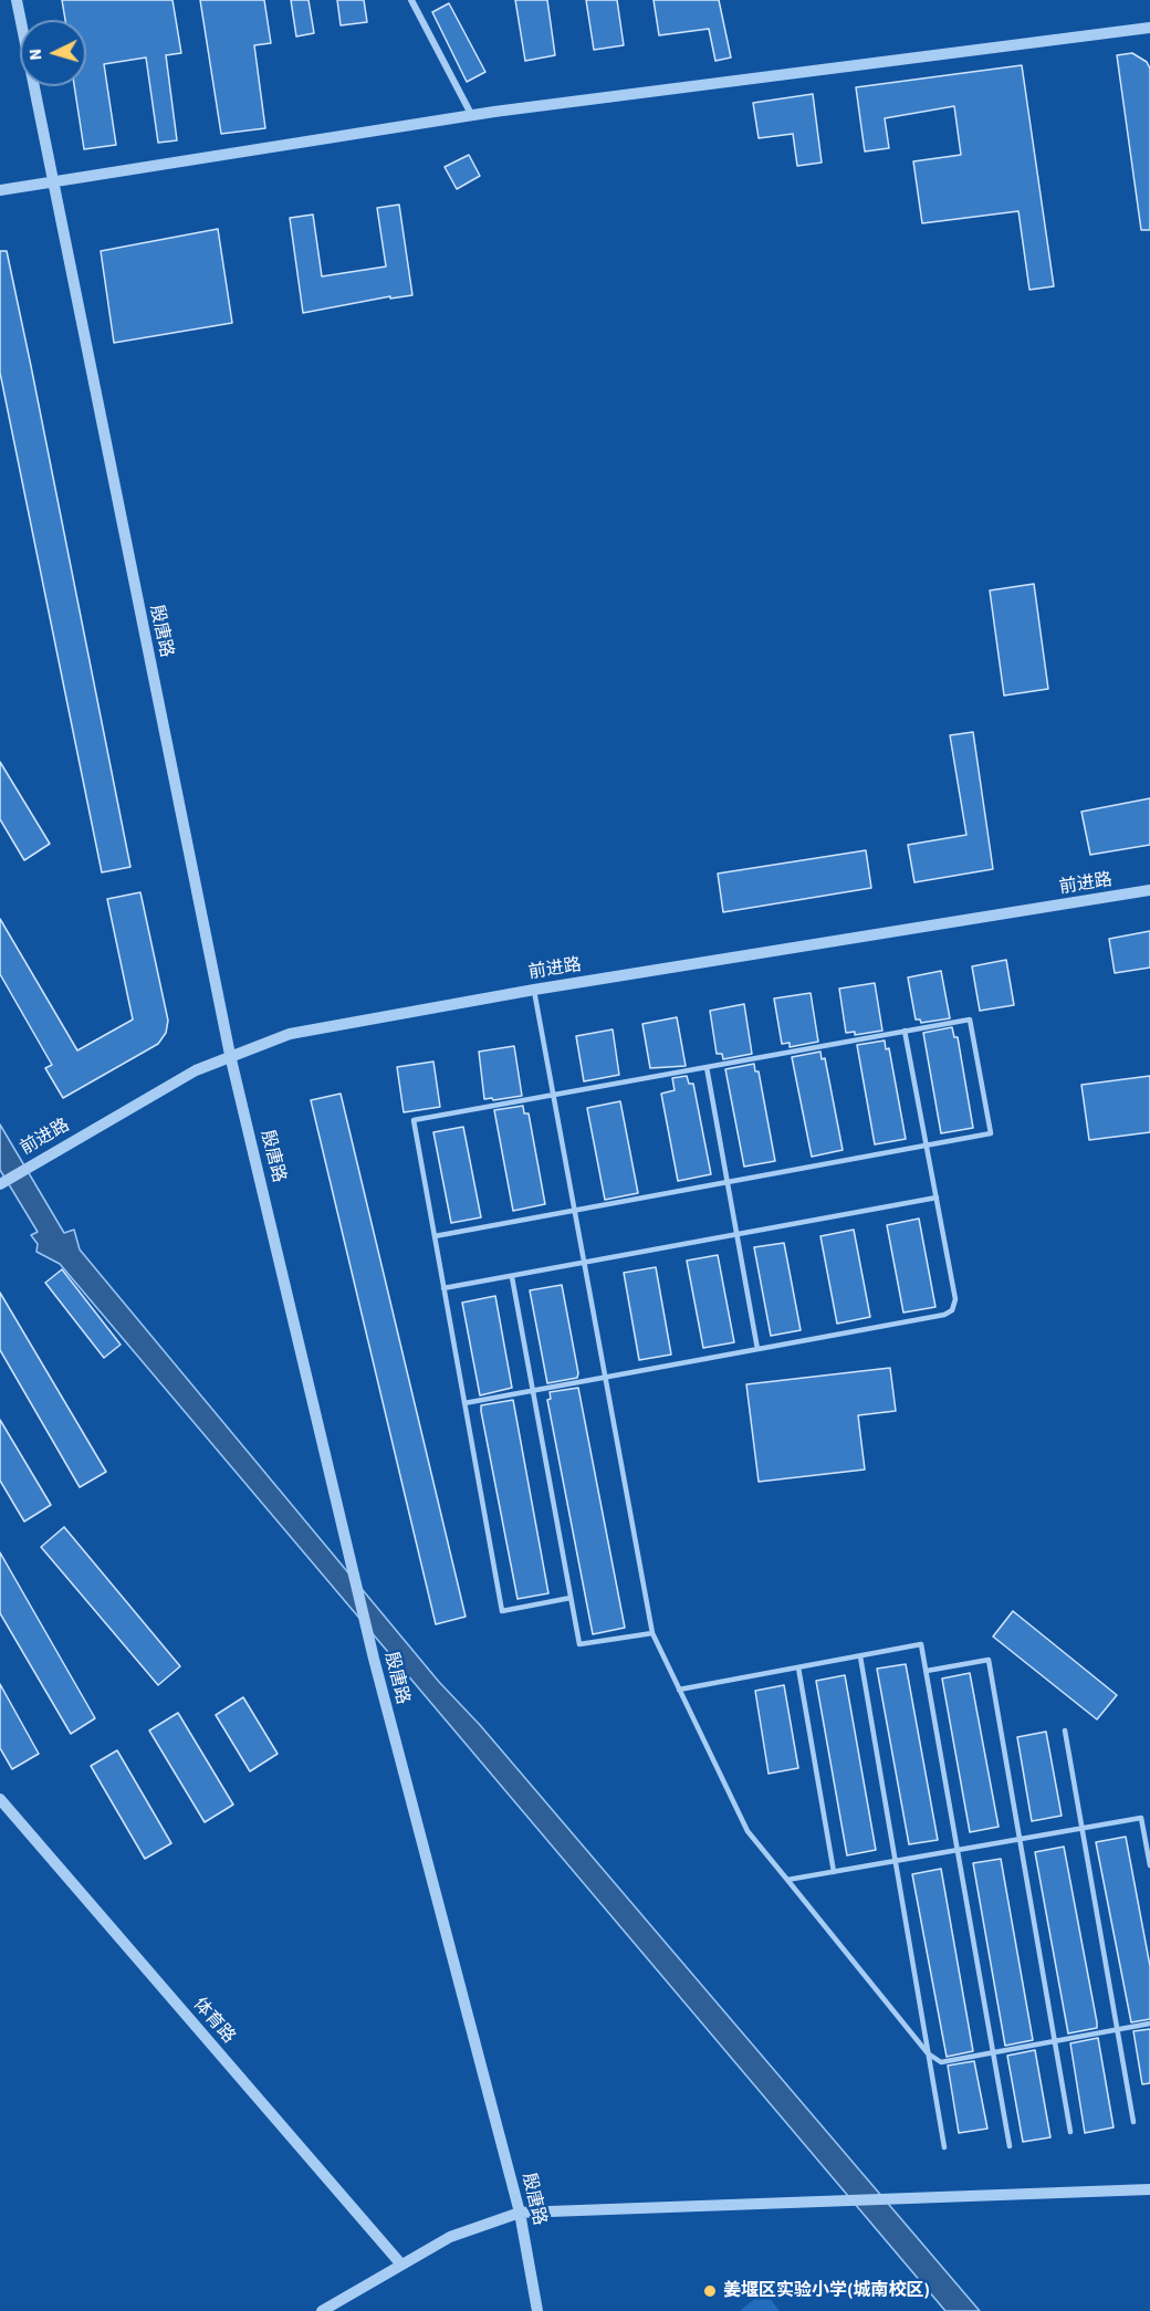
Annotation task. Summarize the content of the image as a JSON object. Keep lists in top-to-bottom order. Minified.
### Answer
{"streets":{"street":["殷唐路","前进路","体育路"]},"crossings":[["殷唐路","前进路"]],"places":["姜堰区实验小学(城南校区)"],"north":"left"}
